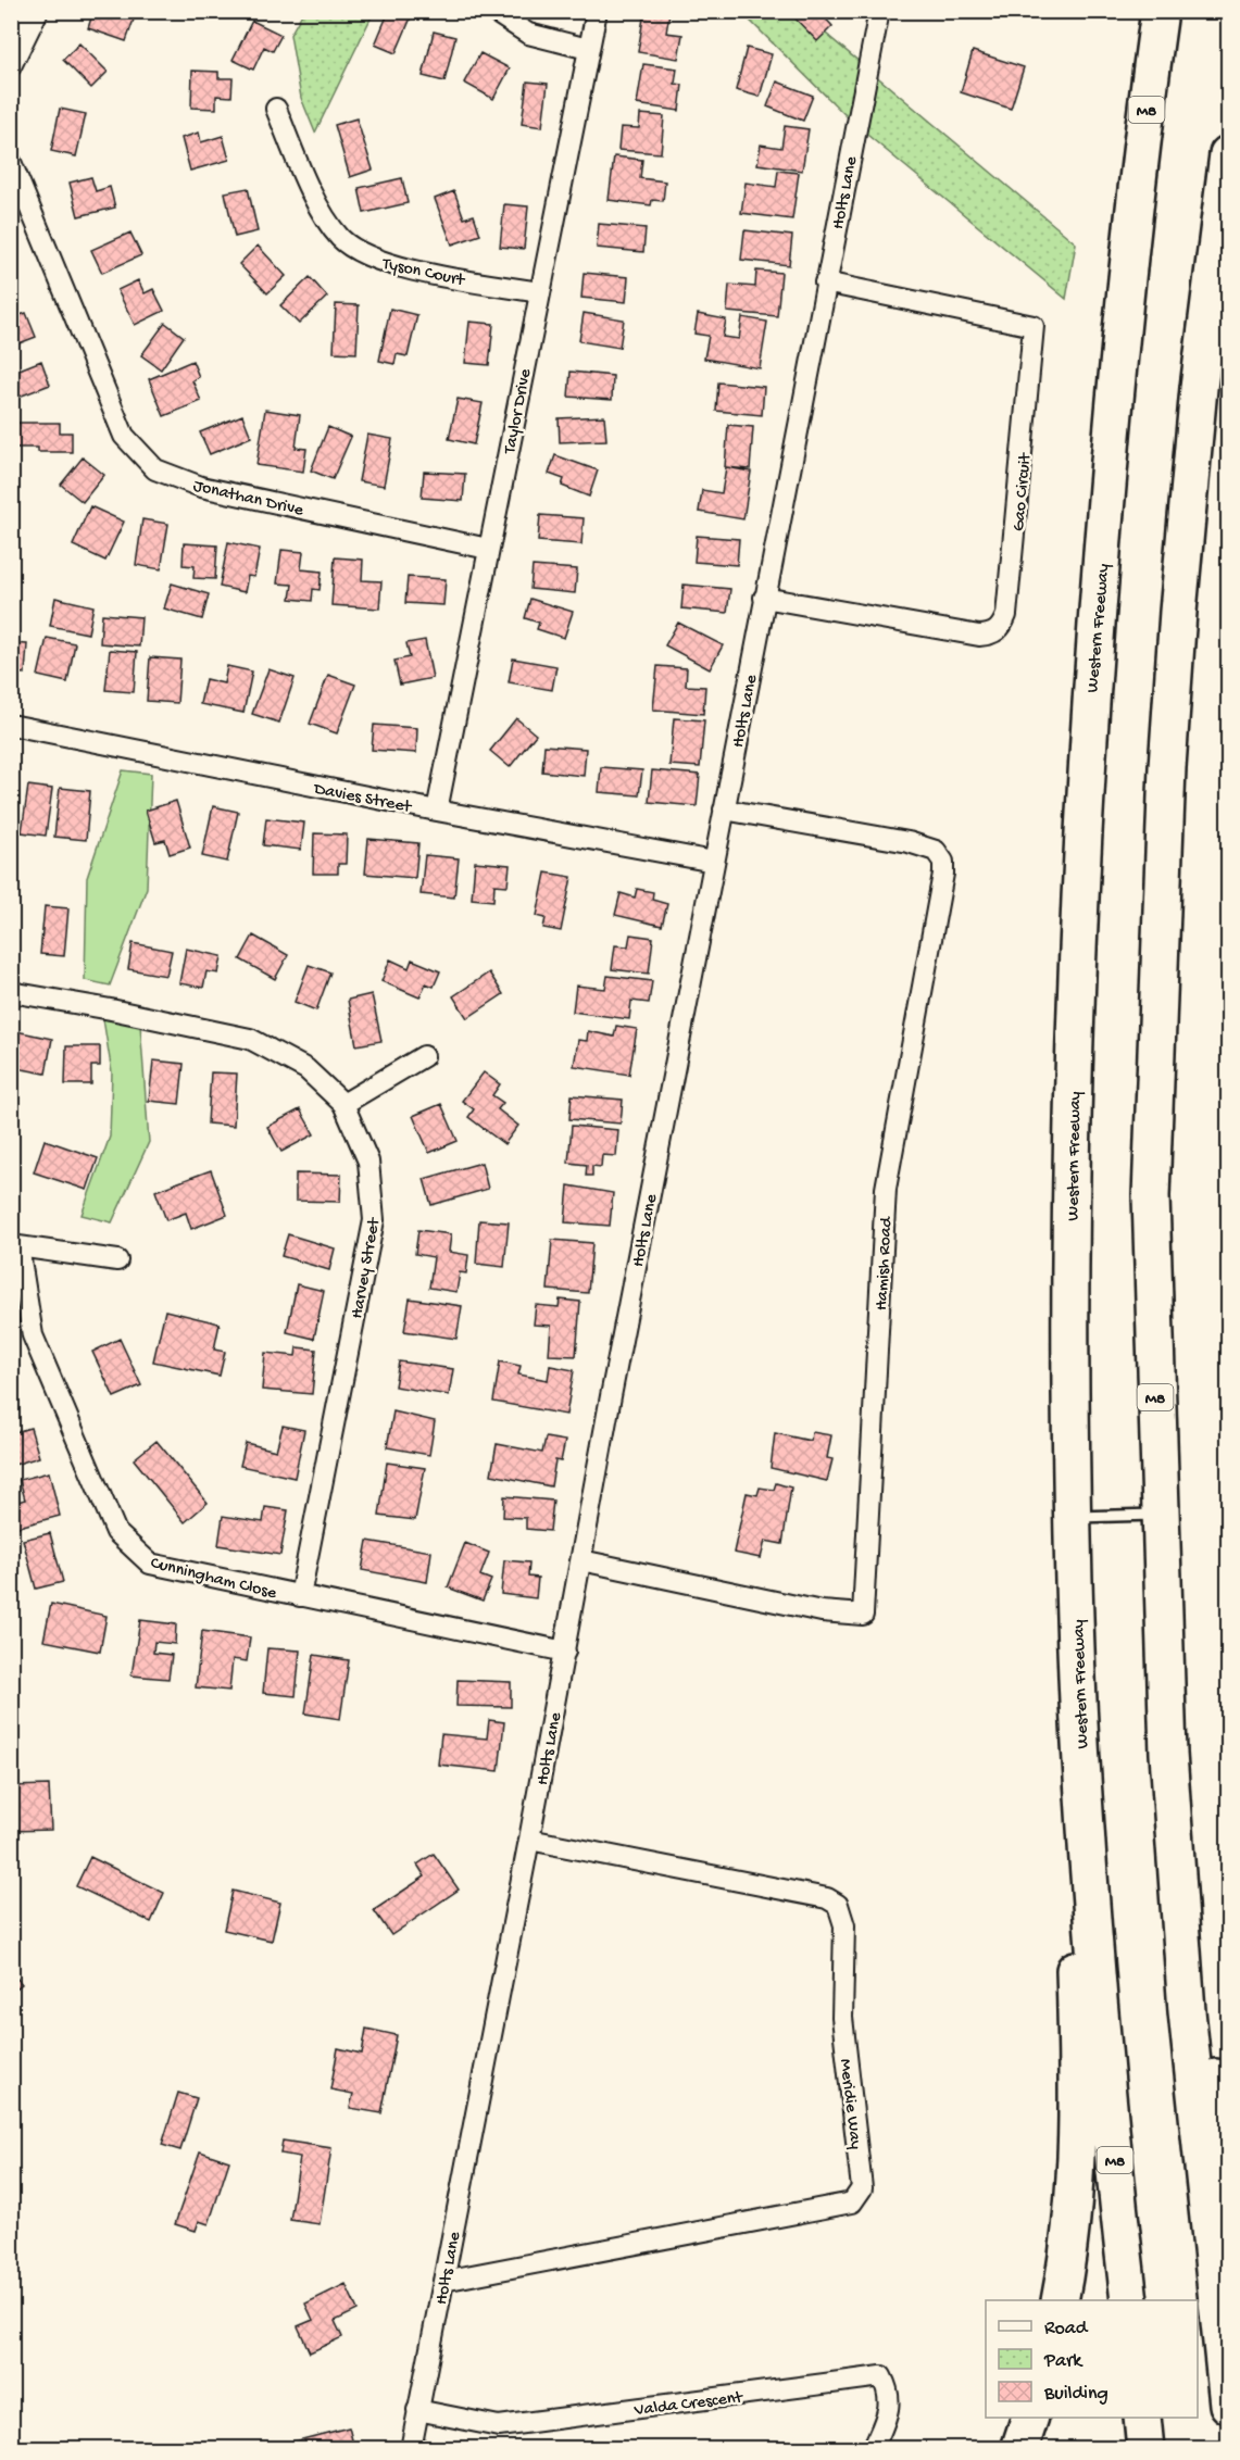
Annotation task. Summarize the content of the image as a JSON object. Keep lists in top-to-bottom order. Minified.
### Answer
{"streets":{"highway":["M8","Western Freeway"],"street":["Holts Lane","Tyson Court","Taylor Drive","Gao Circuit","Jonathan Drive","Davies Street","Hamish Road","Harvey Street","Cunningham Close","Meridie Way","Valda Crescent"]},"crossings":[["Holts Lane","Gao Circuit"],["Holts Lane","Davies Street"],["Holts Lane","Hamish Road"],["Holts Lane","Cunningham Close"],["Holts Lane","Meridie Way"],["Holts Lane","Valda Crescent"],["Tyson Court","Taylor Drive"],["Taylor Drive","Jonathan Drive"],["Taylor Drive","Davies Street"],["Harvey Street","Cunningham Close"]],"legend":["Road","Park","Building"]}
